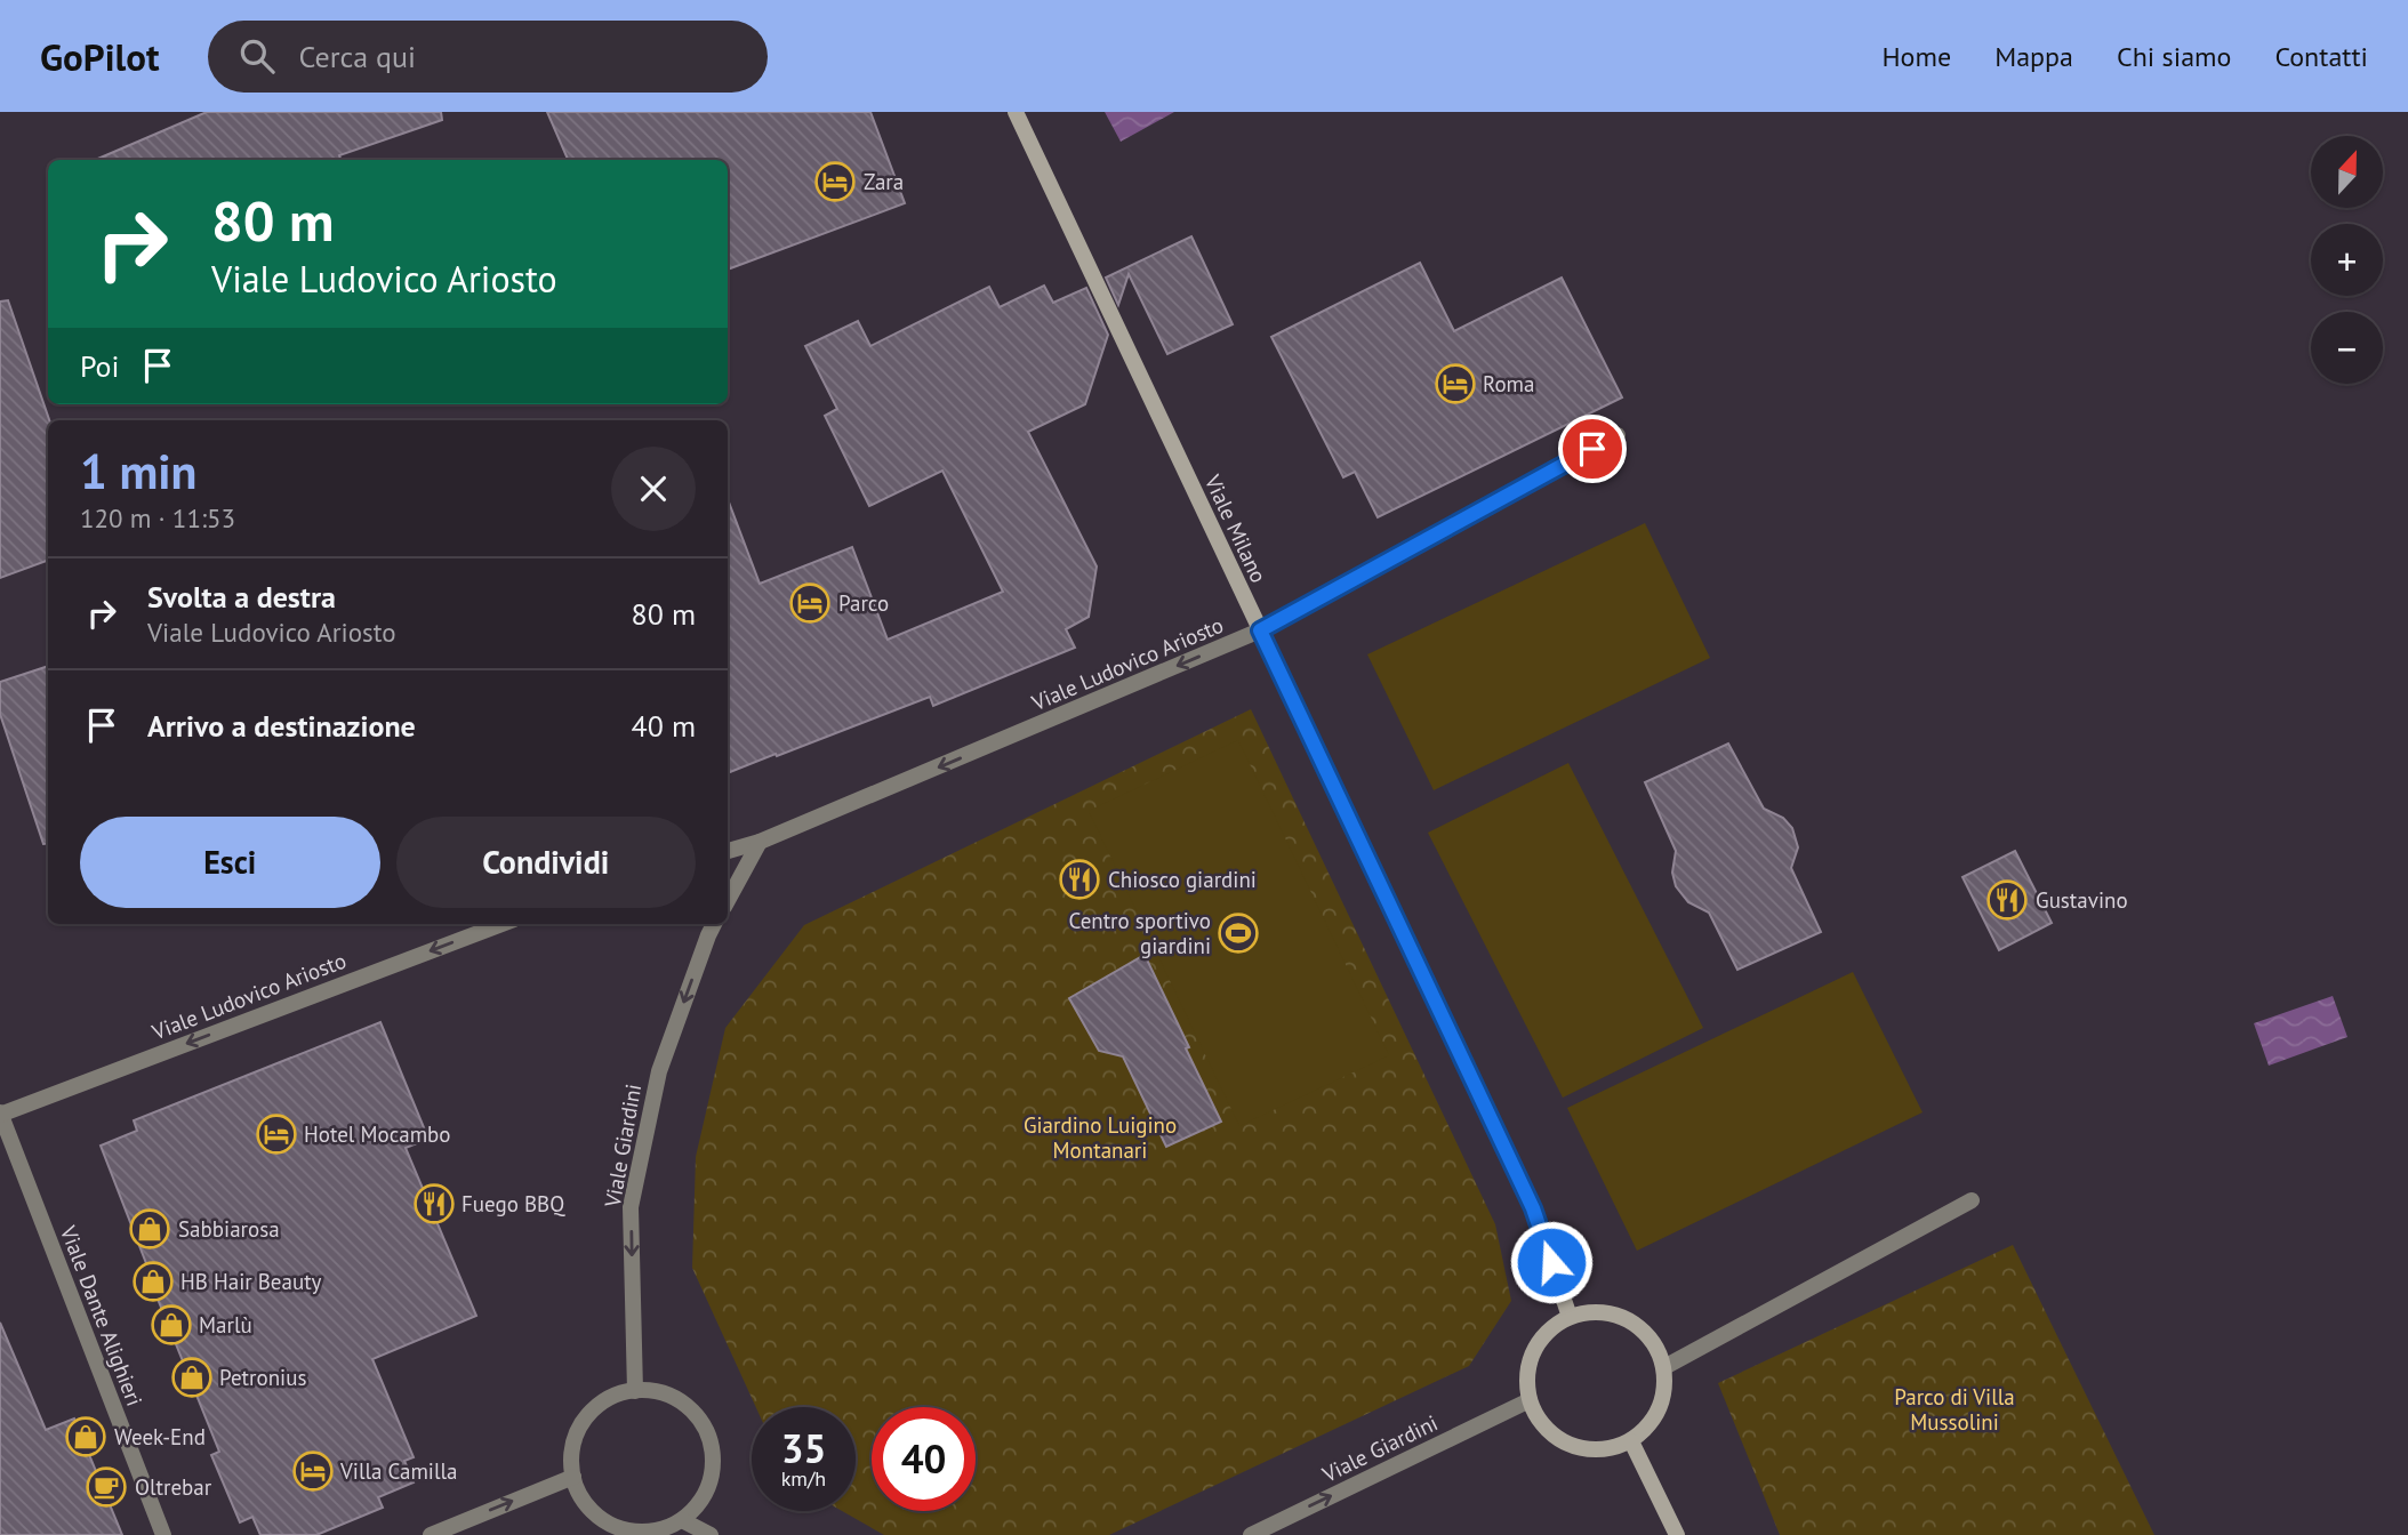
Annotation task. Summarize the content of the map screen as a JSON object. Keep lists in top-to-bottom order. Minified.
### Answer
{"streets":{"street":["Viale Milano","Viale Ludovico Ariosto","Viale Giardini","Viale Dante Alighieri"]},"crossings":[["Viale Milano","Viale Ludovico Ariosto"],["Viale Milano","Viale Giardini"],["Viale Ludovico Ariosto","Viale Dante Alighieri"]],"one_way":["Viale Ludovico Ariosto"],"parks":["Giardino Luigino Montanari","Parco di Villa Mussolini"],"places":{"hotel":["Zara","Roma","Parco","Hotel Mocambo","Villa Camilla"],"restaurant":["Chiosco giardini","Gustavino","Fuego BBQ"],"sports":["Centro sportivo giardini"],"shop":["Sabbiarosa","HB Hair Beauty","Marlù","Petronius","Week-End"],"cafe":["Oltrebar"]},"north":"top","page":{"header":"GoPilot","search":"Cerca qui","nav":["Home","Mappa","Chi siamo","Contatti"],"map_buttons":["+","−"],"turn":["80 m","Viale Ludovico Ariosto"],"then":"Poi","heading":["1 min","120 m · 11:53"],"list":[{"name":"Svolta a destra","note":"Viale Ludovico Ariosto","value":"80 m"},{"name":"Arrivo a destinazione","value":"40 m"}],"buttons":["Esci","Condividi"],"speed":"35 km/h","limit":"40"}}
